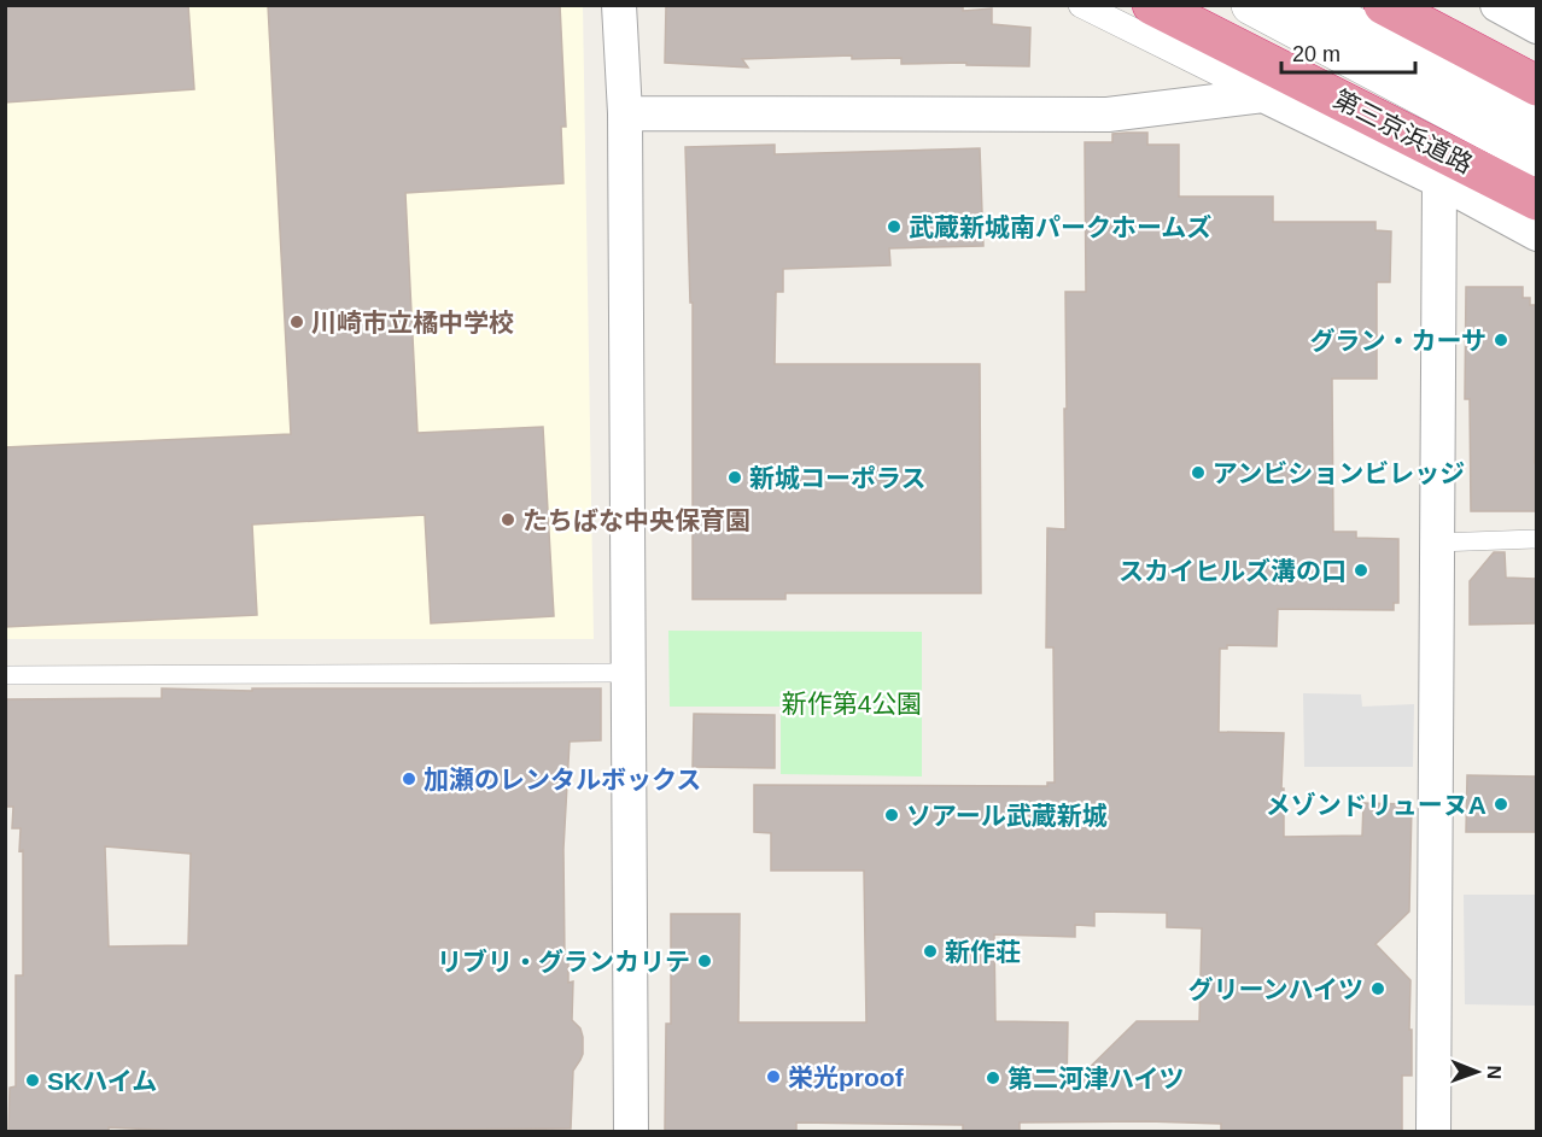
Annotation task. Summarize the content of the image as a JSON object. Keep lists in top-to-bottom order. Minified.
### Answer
{"streets":{"highway":["第三京浜道路"]},"parks":["新作第4公園"],"places":["武蔵新城南パークホームズ","川崎市立橘中学校","グラン・カーサ","アンビションビレッジ","新城コーポラス","たちばな中央保育園","スカイヒルズ溝の口","加瀬のレンタルボックス","メゾンドリューヌA","ソアール武蔵新城","新作荘","リブリ・グランカリテ","グリーンハイツ","栄光proof","第二河津ハイツ","SKハイム"],"scale_bar":"20 m","north":"right"}
